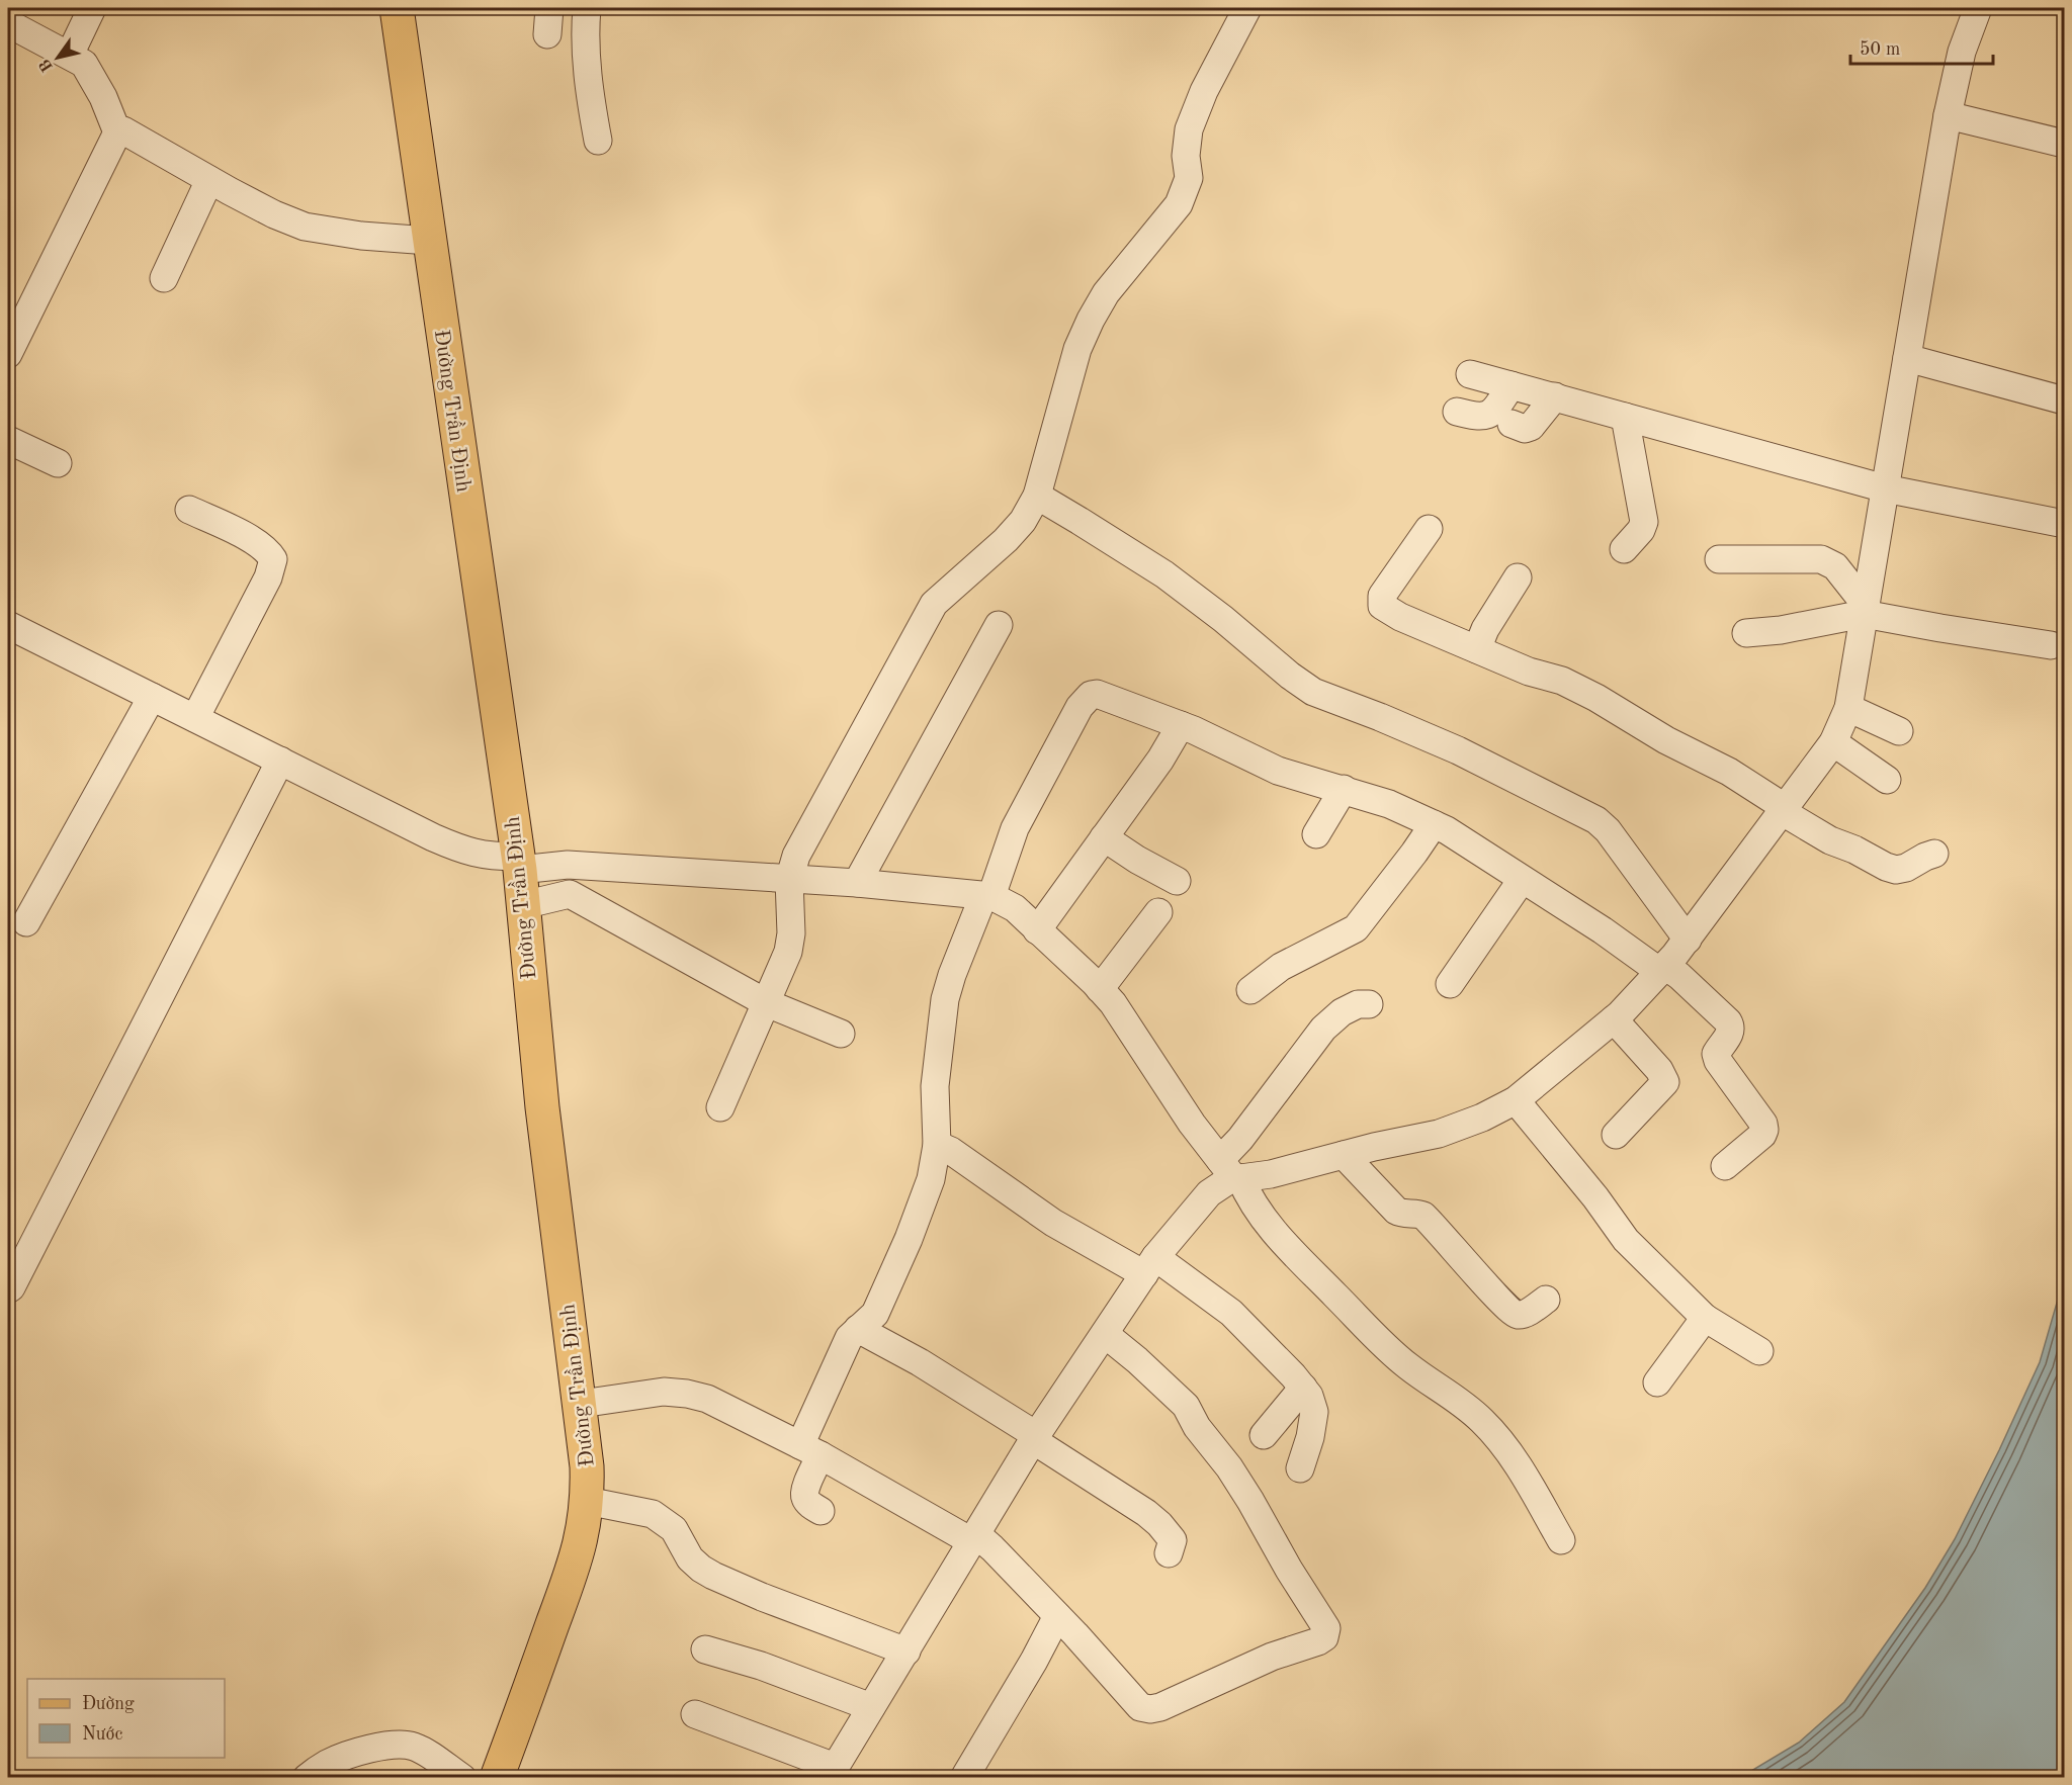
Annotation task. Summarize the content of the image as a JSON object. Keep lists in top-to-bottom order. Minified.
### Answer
{"streets":{"main road":["Đường Trần Định"]},"legend":["Đường","Nước"],"scale_bar":"50 m","north":"bottom left"}
